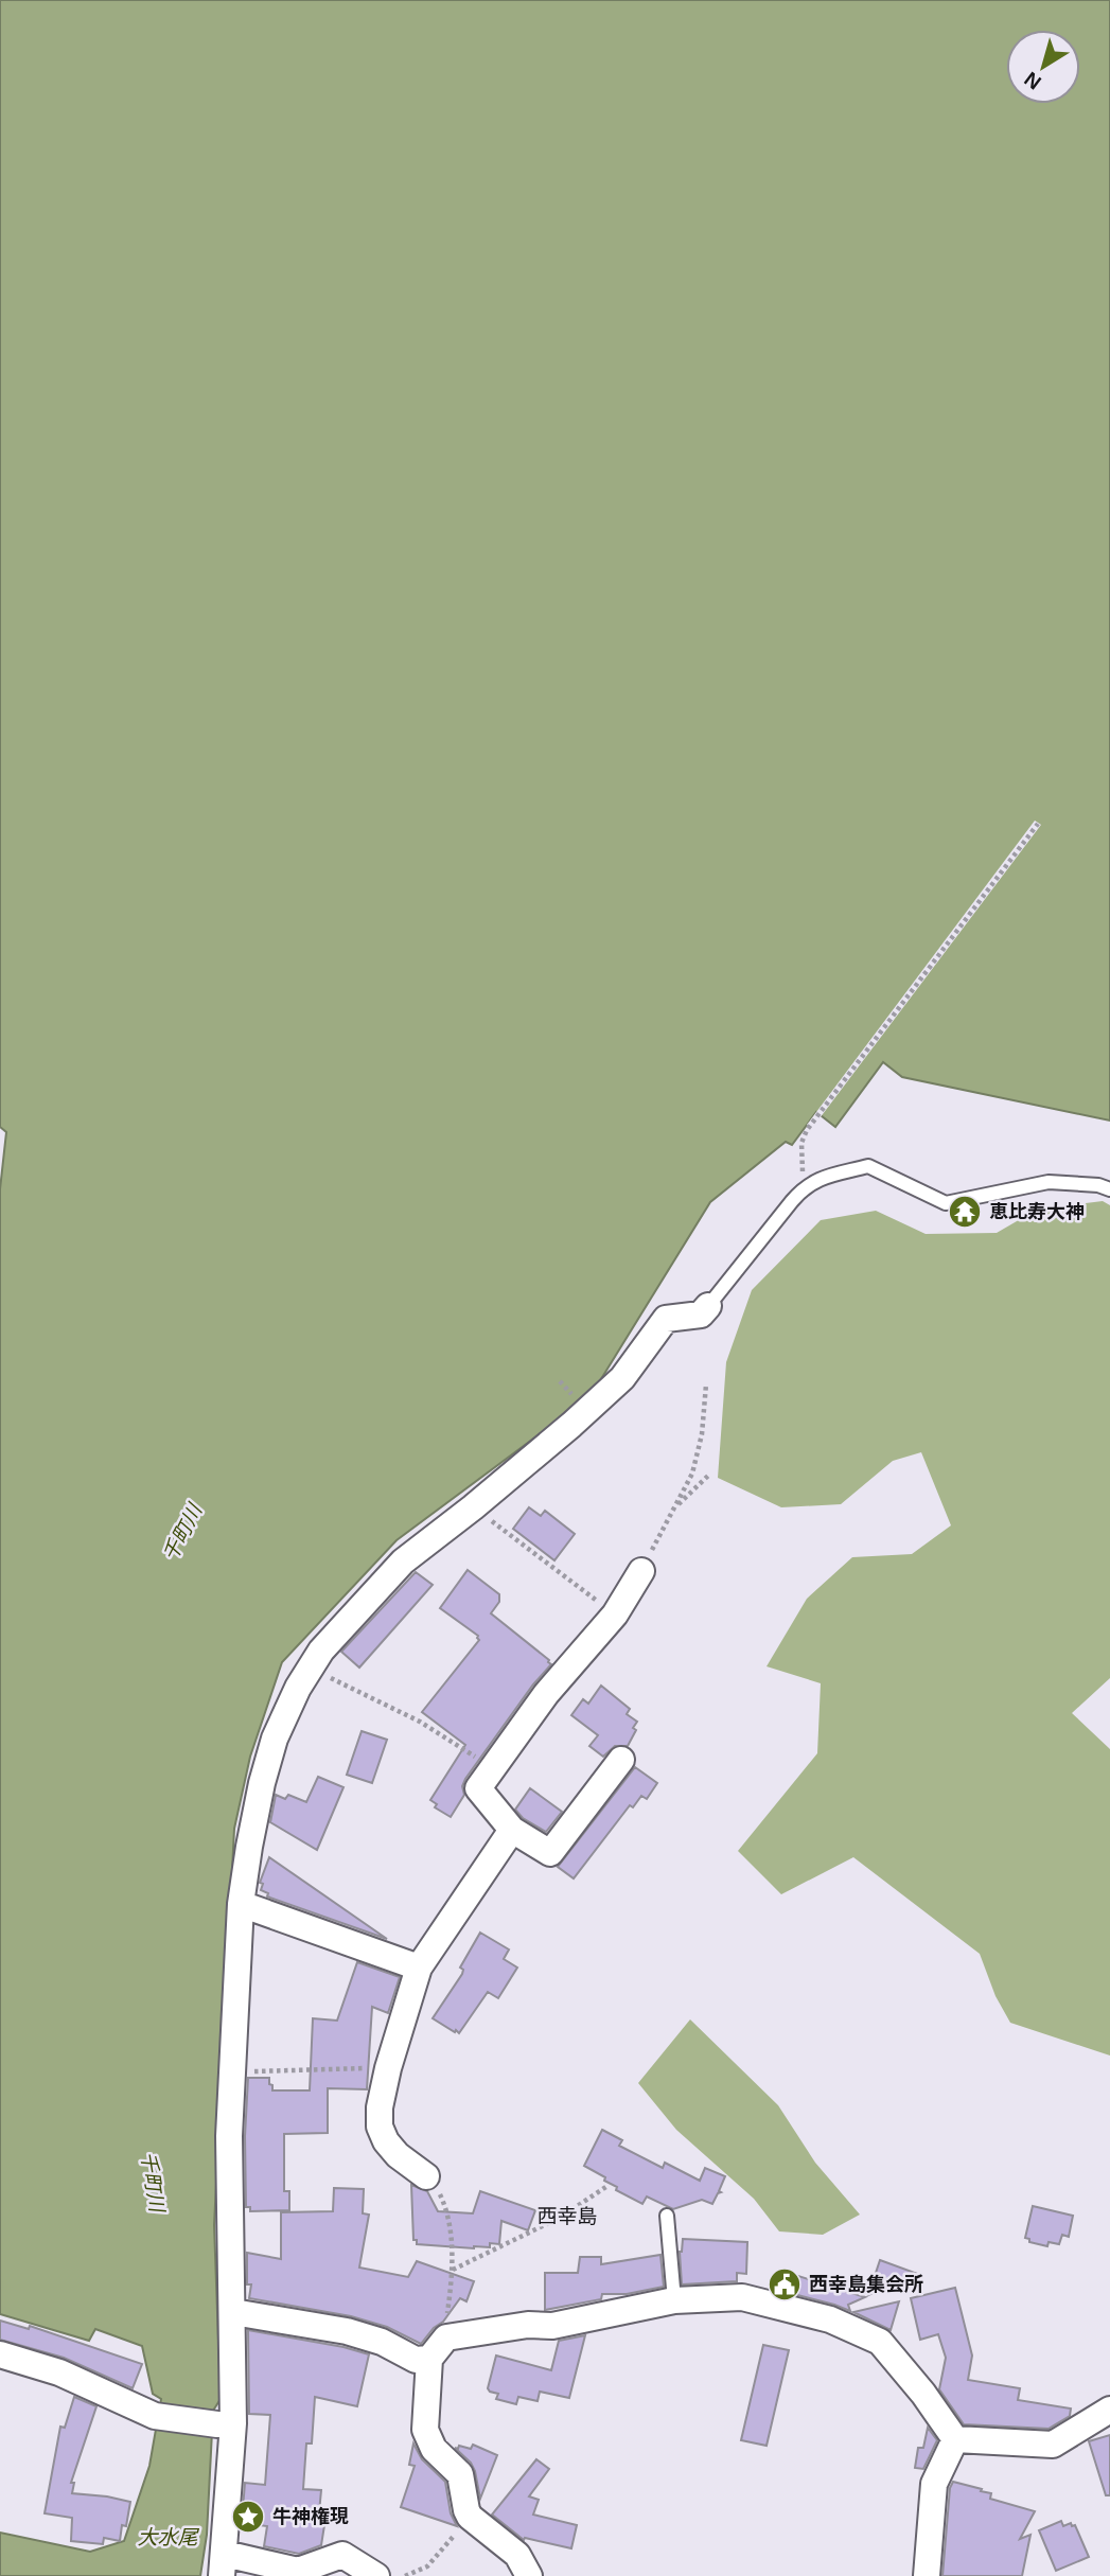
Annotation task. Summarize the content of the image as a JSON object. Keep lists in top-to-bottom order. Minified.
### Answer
{"districts":["西幸島"],"water":["千町川","大水尾"],"places":{"temple":["恵比寿大神"],"public building":["西幸島集会所"],"place":["牛神権現"]},"north":"bottom left"}
